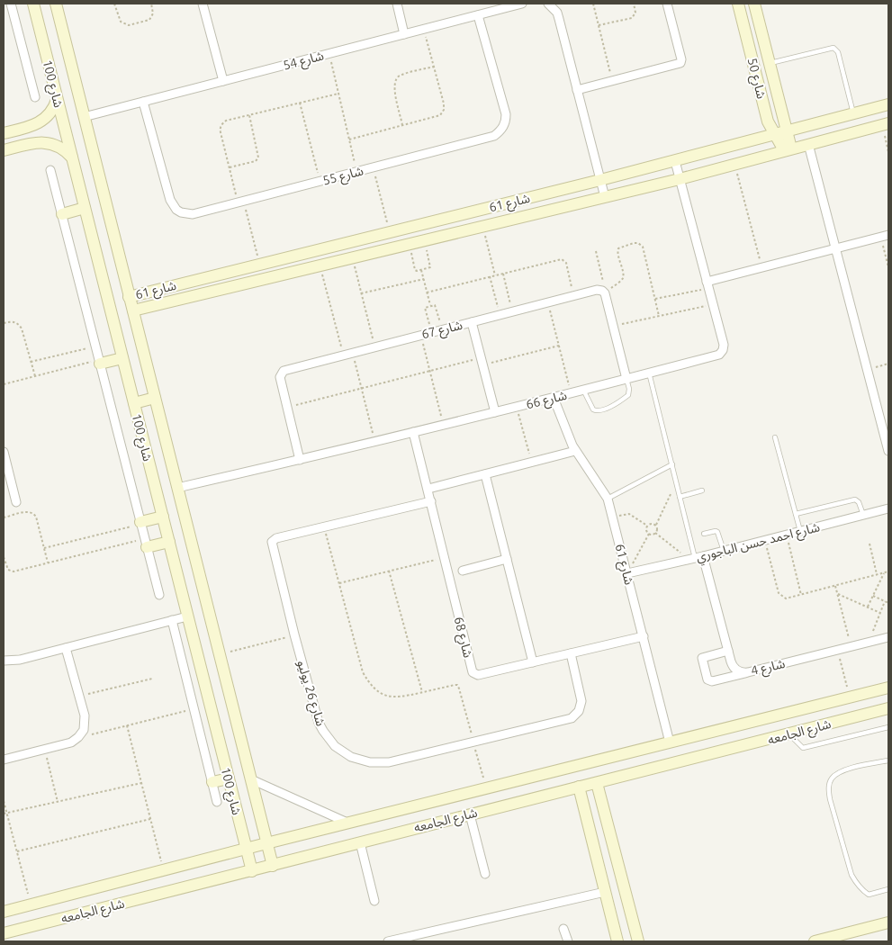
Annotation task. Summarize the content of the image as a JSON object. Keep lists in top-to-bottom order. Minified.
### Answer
{"streets":{"main road":["شارع 50","شارع 100","شارع 61","شارع الجامعه"],"street":["شارع 54","شارع 55","شارع 67","شارع 66","شارع احمد حسن الباجوري","شارع 68","شارع 4","شارع 26 يوليو"]},"crossings":[["شارع 54","شارع 100"],["شارع 54","شارع 55"],["شارع 50","شارع 61"],["شارع 100","شارع 61"],["شارع 100","شارع 66"],["شارع 100","شارع الجامعه"],["شارع 61","شارع 66"],["شارع 61","شارع احمد حسن الباجوري"],["شارع 61","شارع 68"],["شارع 61","شارع الجامعه"],["شارع 67","شارع 66"],["شارع 66","شارع 68"],["شارع احمد حسن الباجوري","شارع 4"],["شارع 68","شارع 26 يوليو"]]}
